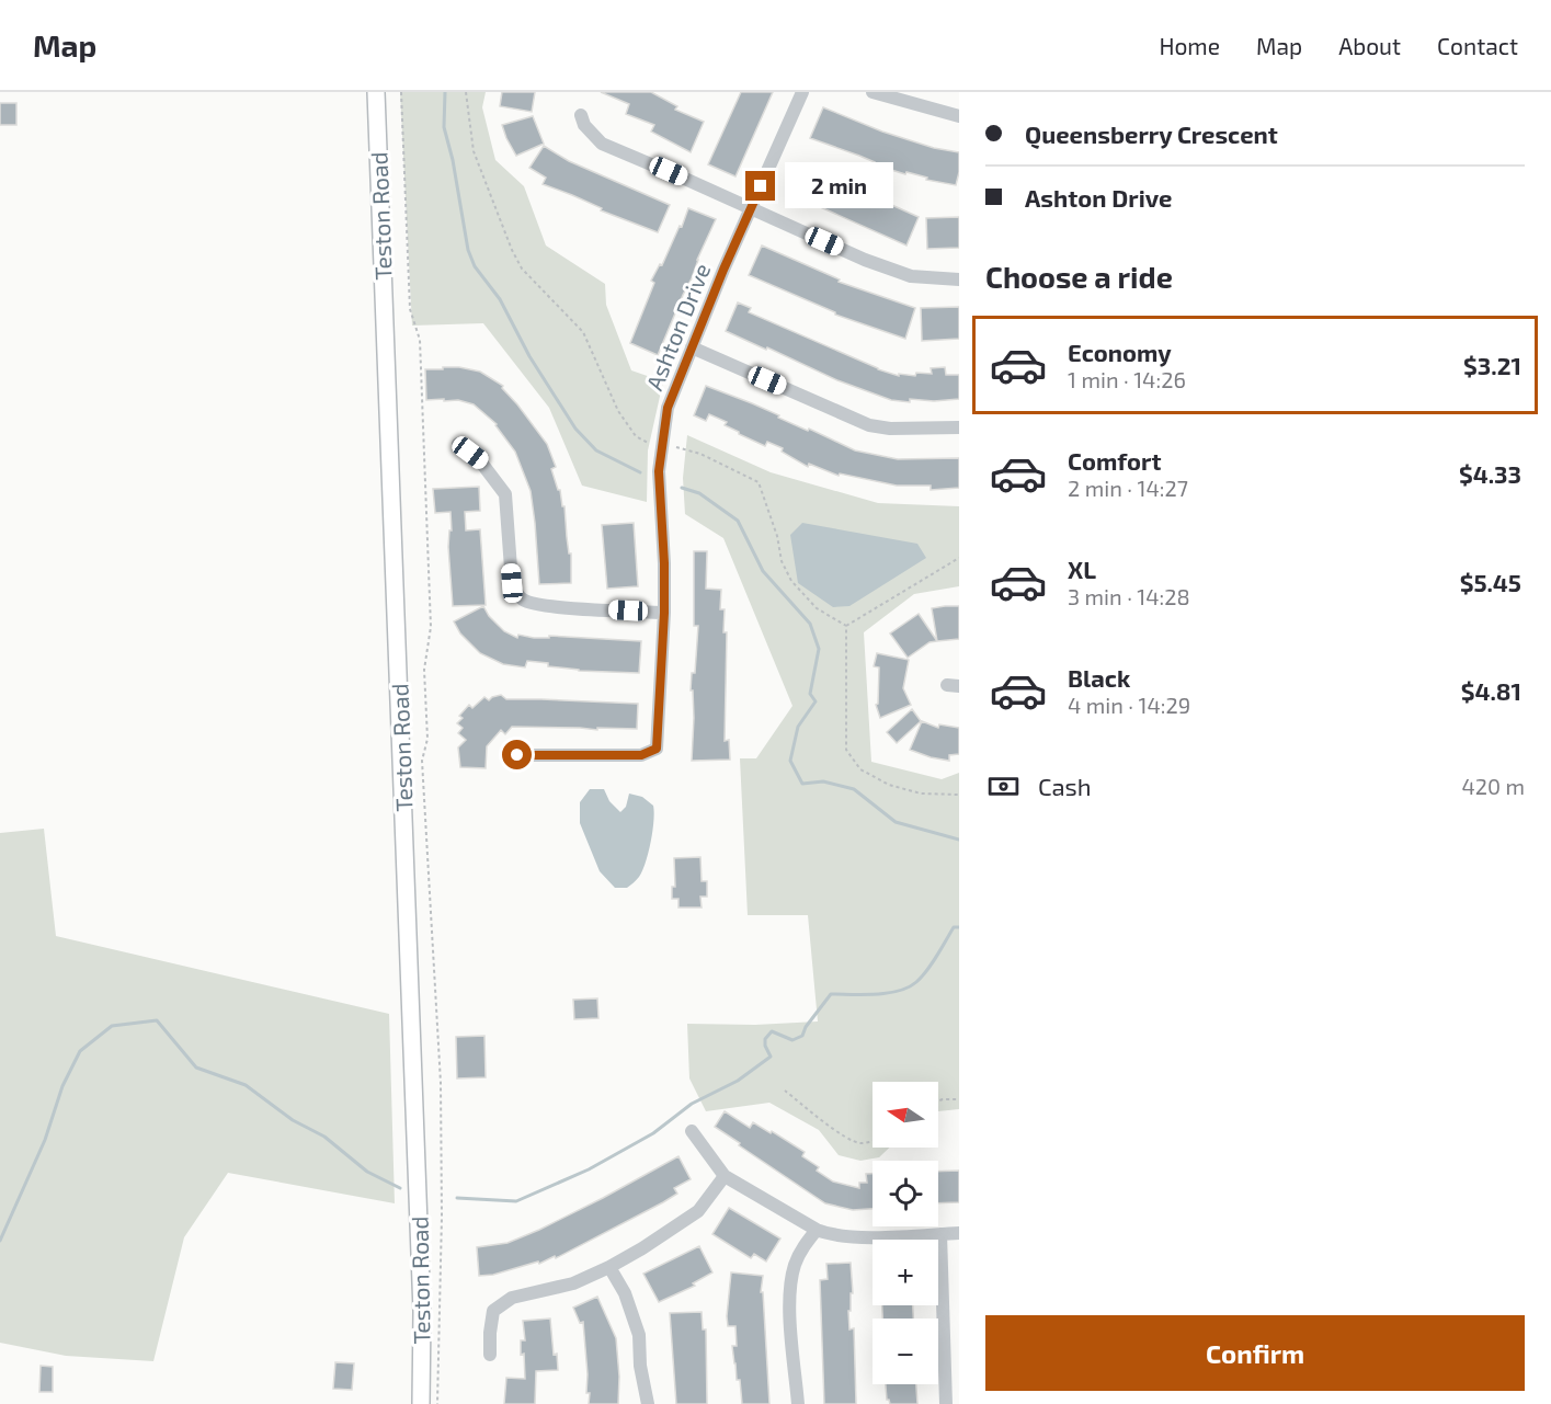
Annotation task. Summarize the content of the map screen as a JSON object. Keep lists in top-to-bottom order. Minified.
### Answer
{"streets":{"main road":["Teston Road"],"street":["Ashton Drive"]},"north":"left","page":{"header":"Map","nav":["Home","Map","About","Contact"],"banner":["Queensberry Crescent","Ashton Drive"],"bubble":"2 min","heading":"Choose a ride","list":[{"name":"Economy","note":"1 min · 14:26","value":"$3.21"},{"name":"Comfort","note":"2 min · 14:27","value":"$4.33"},{"name":"XL","note":"3 min · 14:28","value":"$5.45"},{"name":"Black","note":"4 min · 14:29","value":"$4.81"}],"pay":["Cash","420 m"],"map_buttons":["+","−"],"buttons":"Confirm"}}
